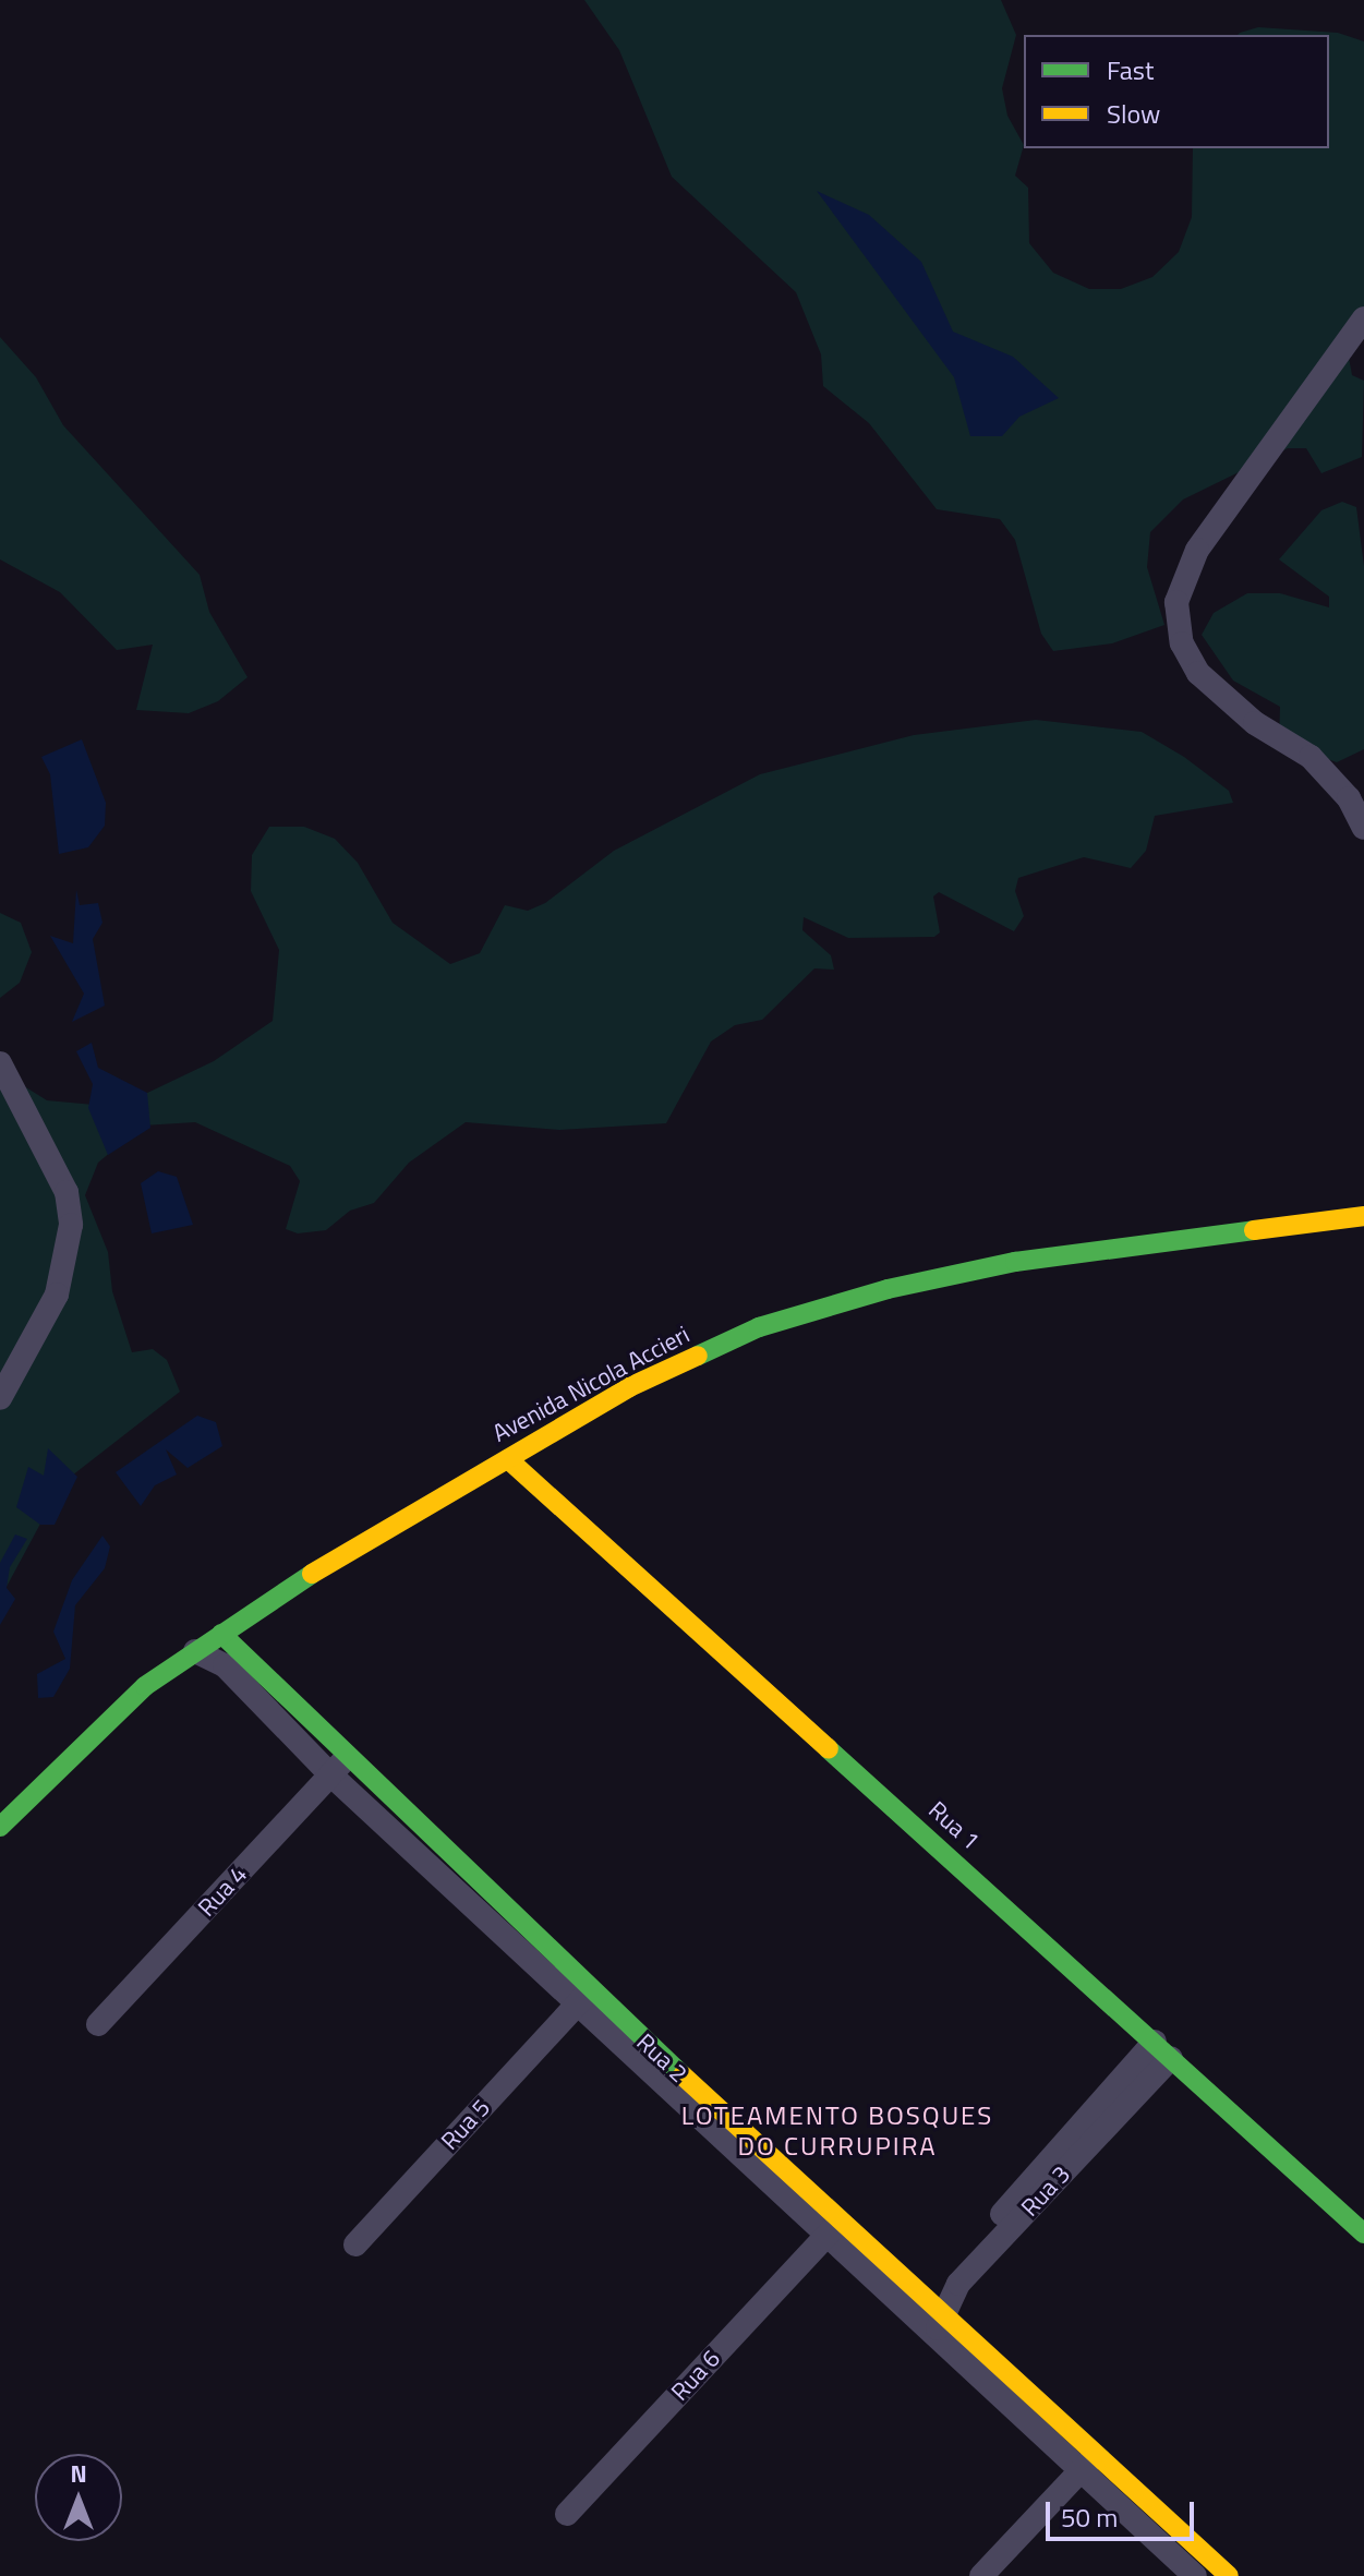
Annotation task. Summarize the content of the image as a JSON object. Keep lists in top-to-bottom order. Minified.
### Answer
{"streets":{"street":["Avenida Nicola Accieri","Rua 1","Rua 4","Rua 2","Rua 5","Rua 3","Rua 6"]},"crossings":[["Avenida Nicola Accieri","Rua 1"],["Avenida Nicola Accieri","Rua 2"],["Rua 1","Rua 3"],["Rua 4","Rua 2"],["Rua 2","Rua 5"],["Rua 2","Rua 3"],["Rua 2","Rua 6"]],"districts":["LOTEAMENTO BOSQUES DO CURRUPIRA"],"legend":["Fast","Slow"],"scale_bar":"50 m","north":"top"}
